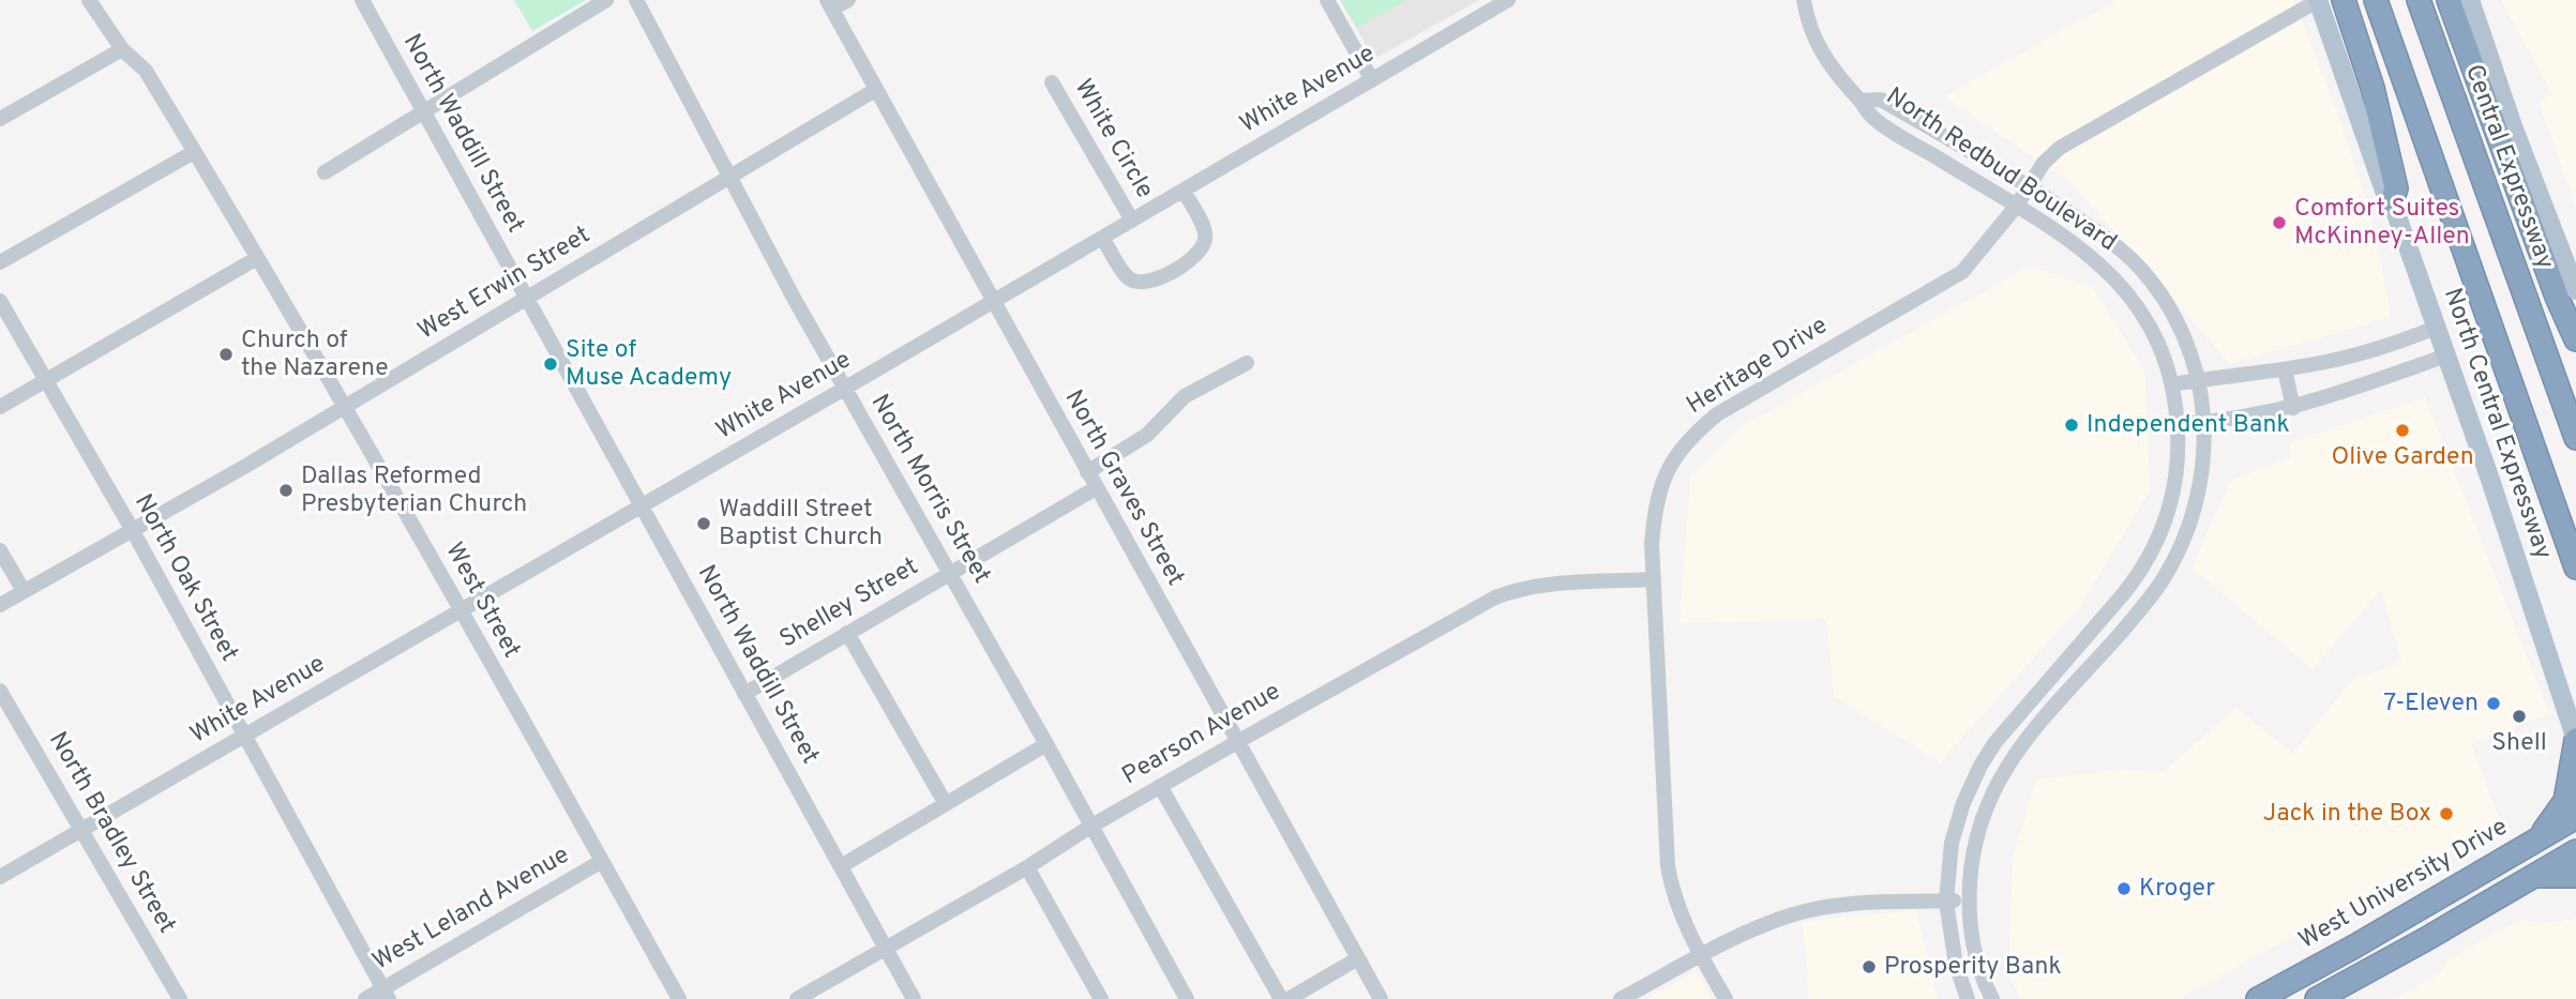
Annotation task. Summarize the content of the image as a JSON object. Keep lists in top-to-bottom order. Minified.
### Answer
{"streets":{"highway":["Central Expressway","West University Drive"],"main road":["North Central Expressway"],"street":["White Avenue","North Waddill Street","White Circle","North Redbud Boulevard","West Erwin Street","Heritage Drive","North Graves Street","North Morris Street","North Oak Street","West Street","Shelley Street","Pearson Avenue","North Bradley Street","West Leland Avenue"]},"crossings":[["White Avenue","North Waddill Street"],["White Avenue","White Circle"],["White Avenue","North Graves Street"],["White Avenue","North Morris Street"],["White Avenue","North Oak Street"],["White Avenue","West Street"],["White Avenue","North Bradley Street"],["North Waddill Street","West Erwin Street"],["North Waddill Street","Shelley Street"],["North Waddill Street","Pearson Avenue"],["North Redbud Boulevard","Heritage Drive"],["West Erwin Street","North Graves Street"],["West Erwin Street","North Morris Street"],["West Erwin Street","North Oak Street"],["West Erwin Street","West Street"],["Heritage Drive","North Central Expressway"],["Heritage Drive","Pearson Avenue"],["North Graves Street","Shelley Street"],["North Graves Street","Pearson Avenue"],["North Morris Street","Shelley Street"],["North Morris Street","Pearson Avenue"],["North Oak Street","West Leland Avenue"],["West Street","West Leland Avenue"]],"places":["Comfort Suites McKinney-Allen","Church of the Nazarene","Site of Muse Academy","Independent Bank","Olive Garden","Dallas Reformed Presbyterian Church","Waddill Street Baptist Church","7-Eleven","Shell","Jack in the Box","Kroger","Prosperity Bank"]}
